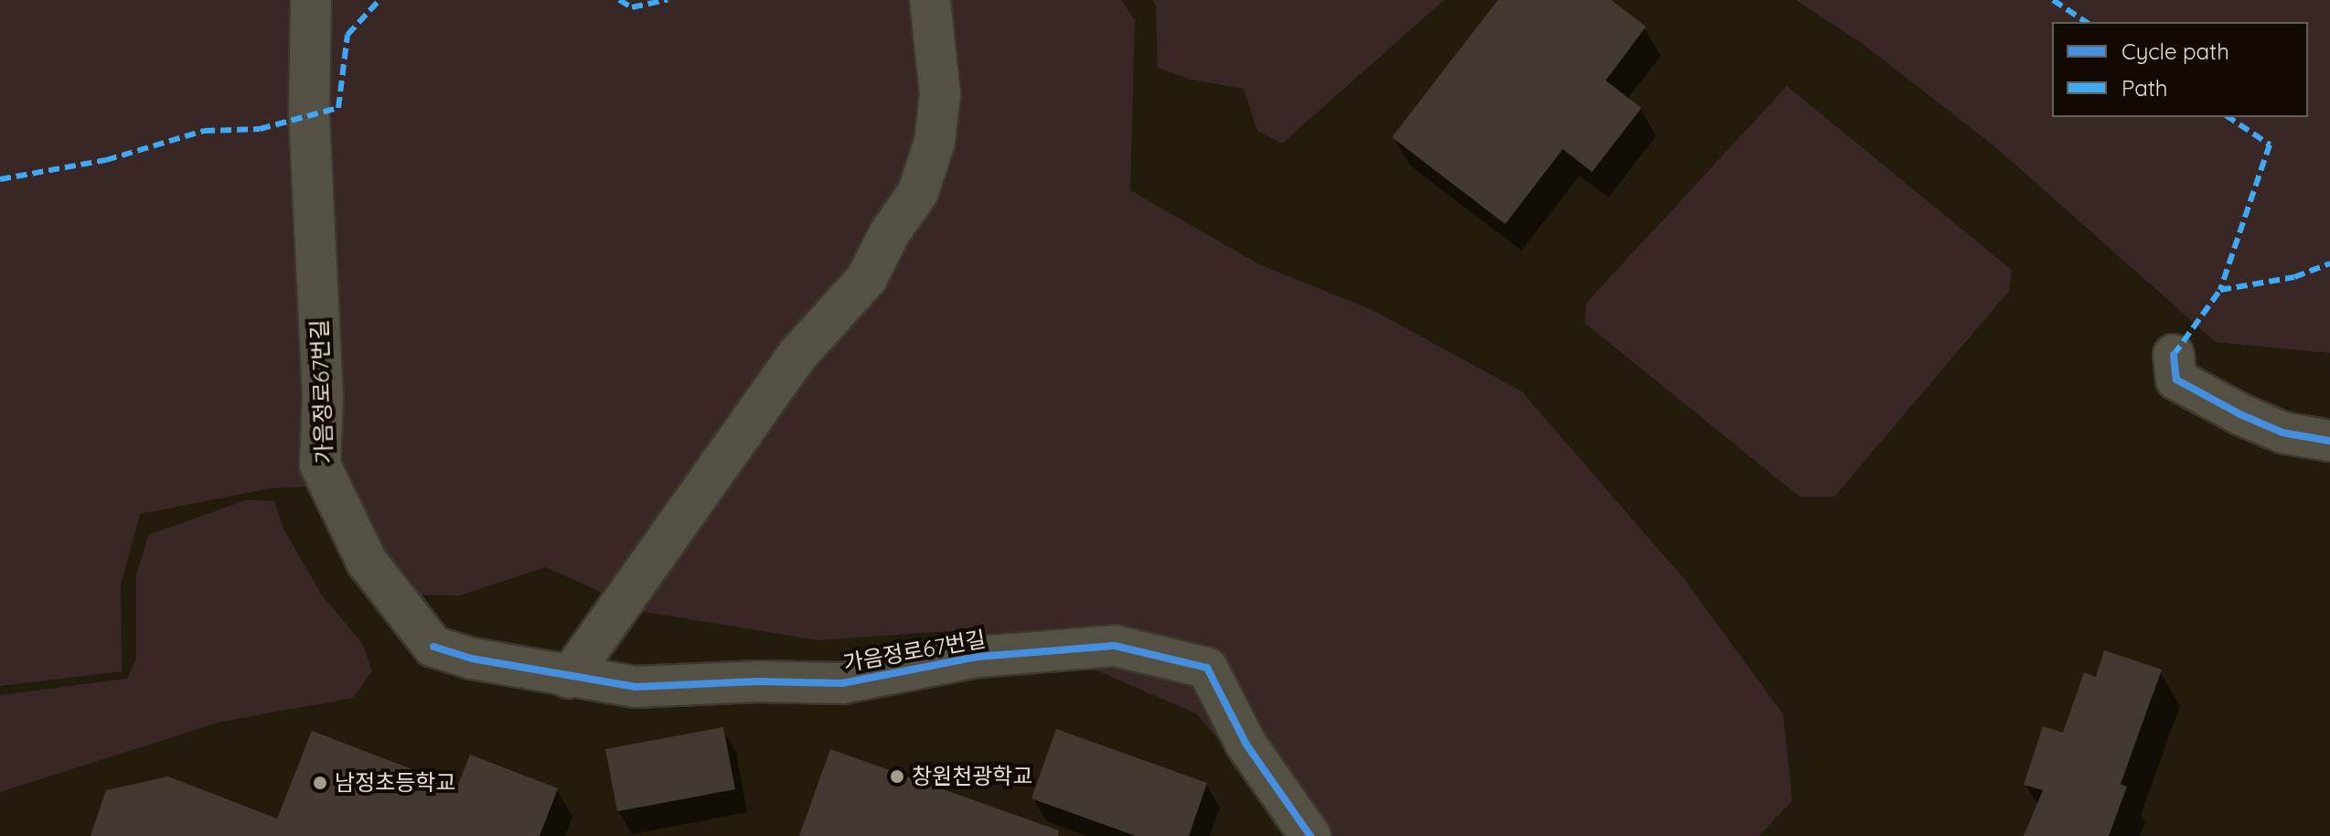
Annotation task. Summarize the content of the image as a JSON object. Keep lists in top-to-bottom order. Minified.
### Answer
{"streets":{"street":["가음정로67번길"]},"places":["창원천광학교","남정초등학교"],"legend":["Cycle path","Path"]}
